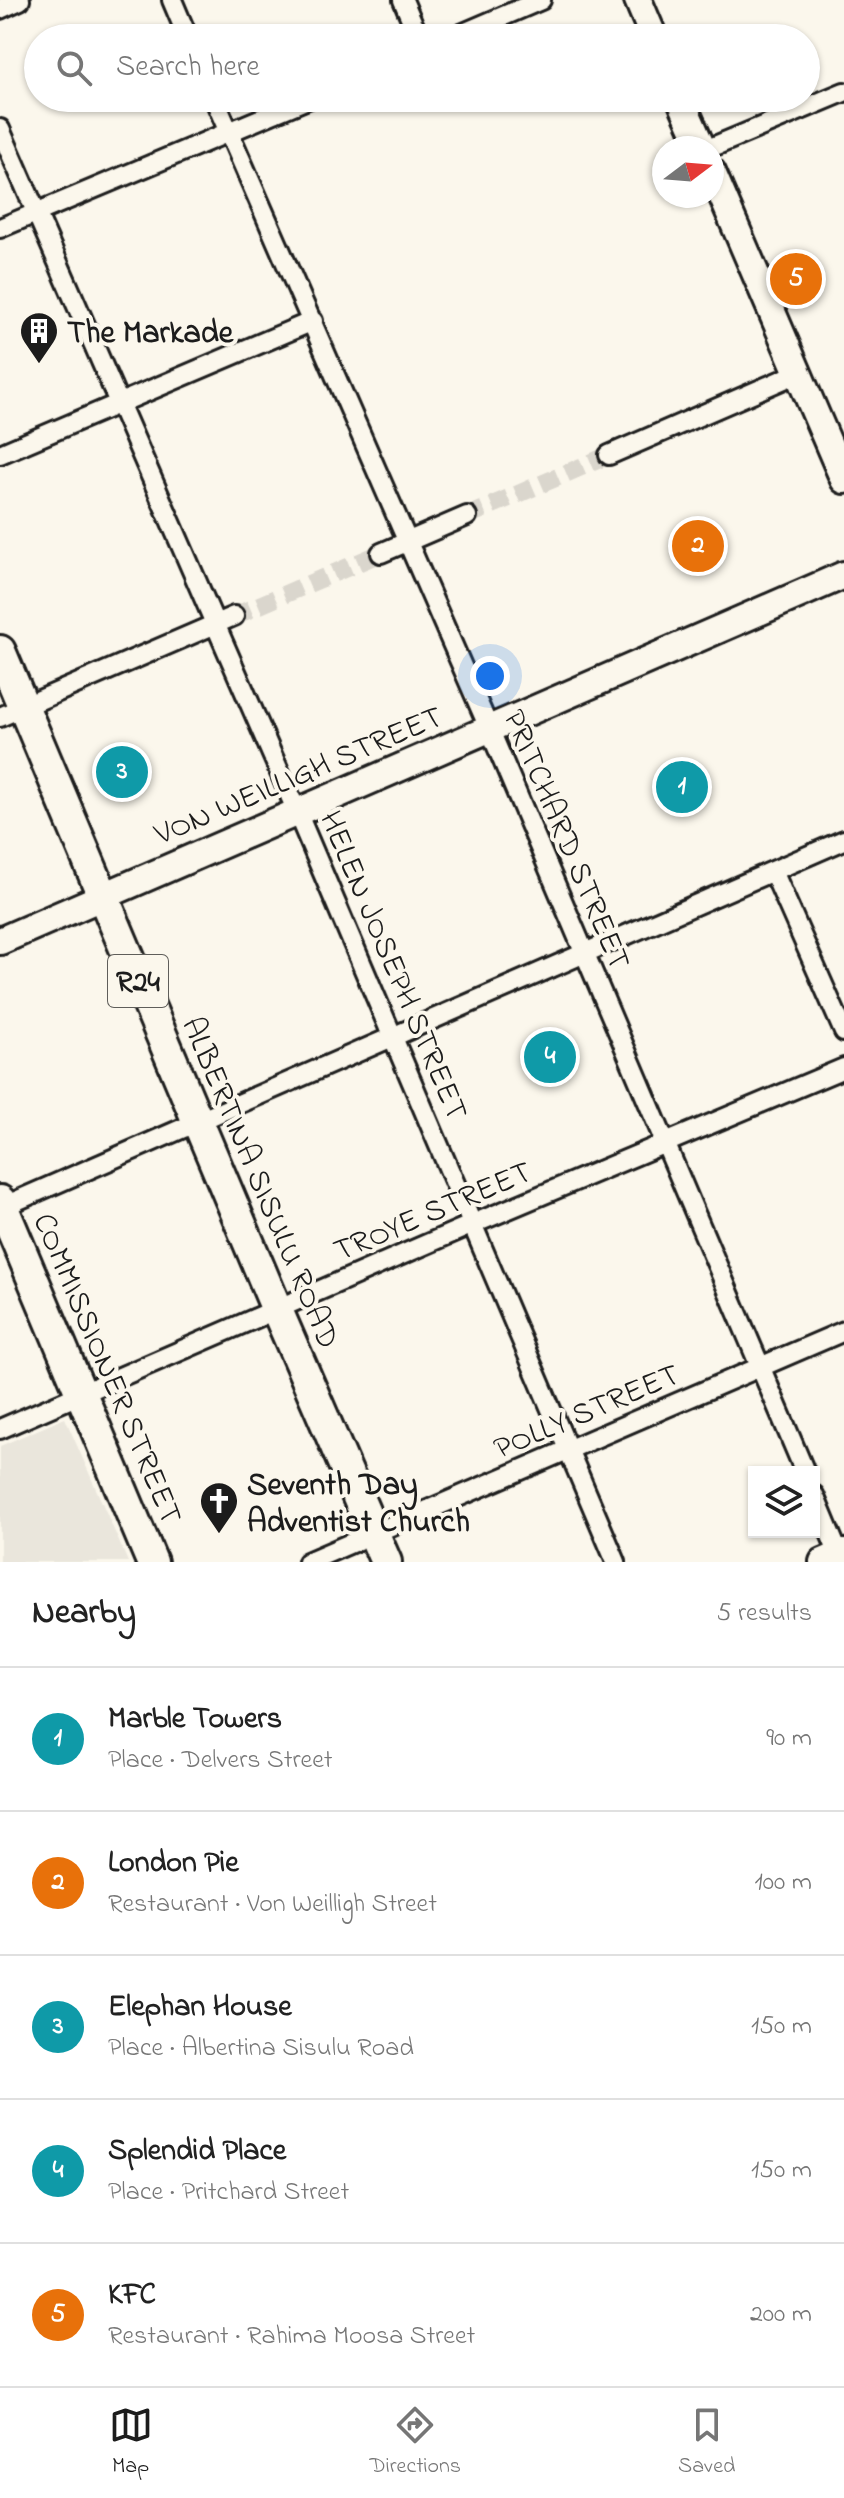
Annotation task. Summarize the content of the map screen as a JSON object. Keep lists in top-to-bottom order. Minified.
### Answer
{"streets":{"main road":["VON WEILLIGH STREET","R24","ALBERTINA SISULU ROAD","COMMISSIONER STREET"],"street":["PRITCHARD STREET","HELEN JOSEPH STREET","TROYE STREET","POLLY STREET"]},"crossings":[["VON WEILLIGH STREET","PRITCHARD STREET"],["VON WEILLIGH STREET","HELEN JOSEPH STREET"],["VON WEILLIGH STREET","ALBERTINA SISULU ROAD"],["PRITCHARD STREET","TROYE STREET"],["PRITCHARD STREET","POLLY STREET"],["HELEN JOSEPH STREET","TROYE STREET"],["HELEN JOSEPH STREET","POLLY STREET"],["ALBERTINA SISULU ROAD","TROYE STREET"],["ALBERTINA SISULU ROAD","POLLY STREET"],["TROYE STREET","COMMISSIONER STREET"]],"places":{"building":["The Markade"],"church":["Seventh Day Adventist Church"]},"north":"right","page":{"search":"Search here","pins":["5","2","3","1","4"],"heading":["Nearby","5 results"],"list":[{"mark":"1","name":"Marble Towers","note":"Place · Delvers Street","value":"90 m"},{"mark":"2","name":"London Pie","note":"Restaurant · Von Weilligh Street","value":"100 m"},{"mark":"3","name":"Elephan House","note":"Place · Albertina Sisulu Road","value":"150 m"},{"mark":"4","name":"Splendid Place","note":"Place · Pritchard Street","value":"150 m"},{"mark":"5","name":"KFC","note":"Restaurant · Rahima Moosa Street","value":"200 m"}],"nav":["Map","Directions","Saved"]}}
